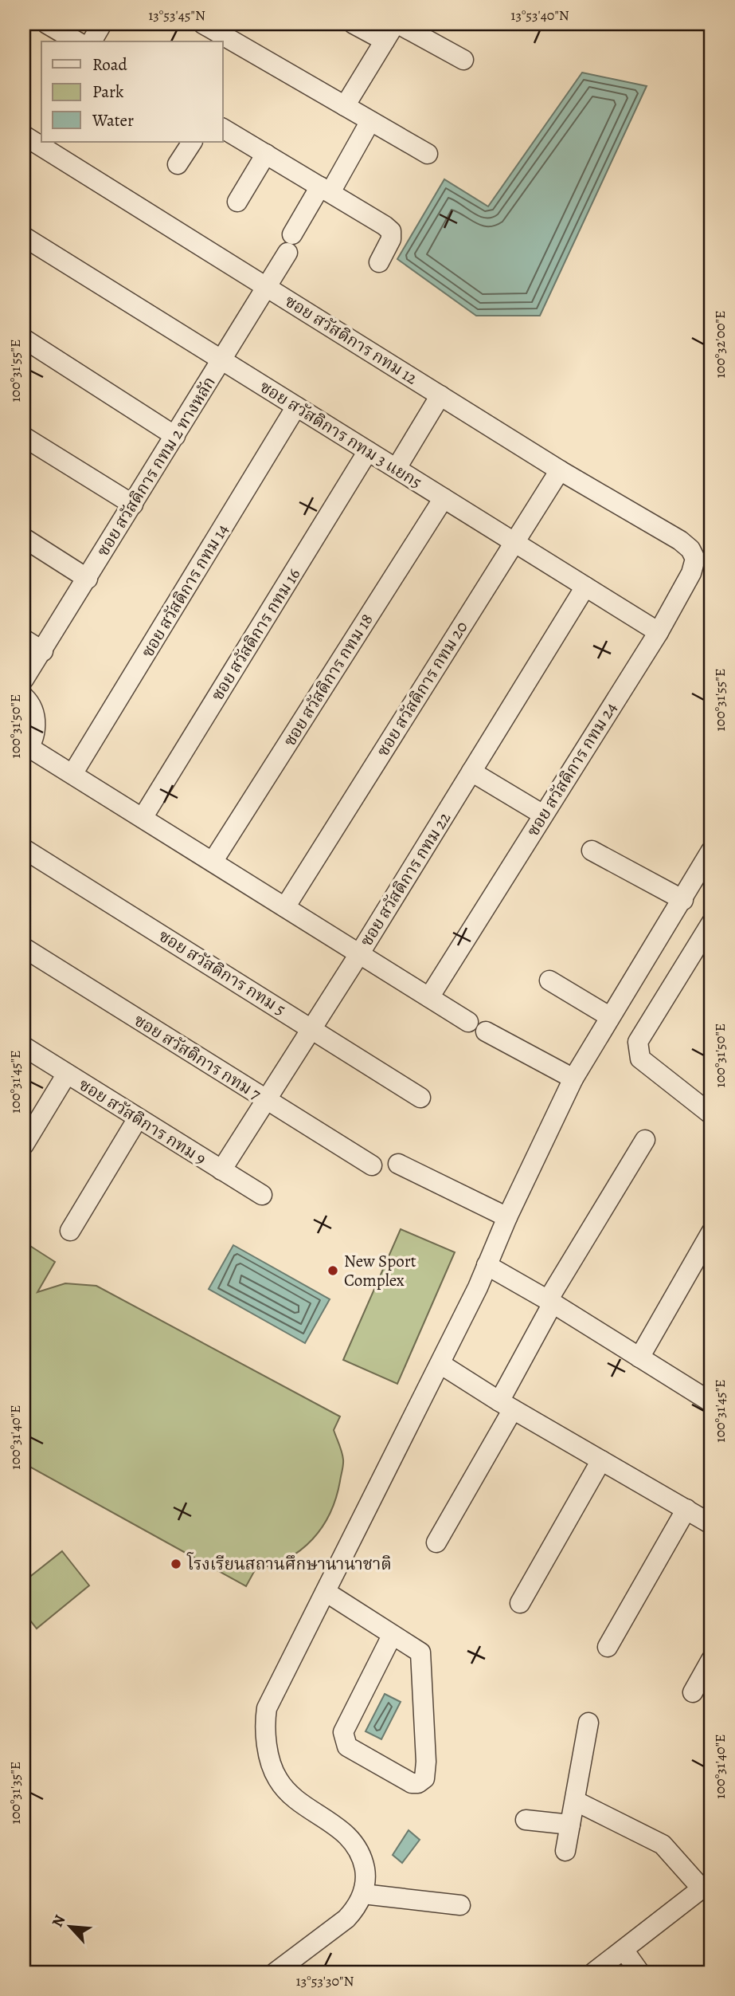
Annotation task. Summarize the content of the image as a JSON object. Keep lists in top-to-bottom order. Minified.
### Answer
{"streets":{"street":["ซอย สวัสดิการ กทม 12","ซอย สวัสดิการ กทม 3 แยก5","ซอย สวัสดิการ กทม 2 ทางหลัก","ซอย สวัสดิการ กทม 14","ซอย สวัสดิการ กทม 16","ซอย สวัสดิการ กทม 18","ซอย สวัสดิการ กทม 20","ซอย สวัสดิการ กทม 24","ซอย สวัสดิการ กทม 22","ซอย สวัสดิการ กทม 5","ซอย สวัสดิการ กทม 7","ซอย สวัสดิการ กทม 9"]},"crossings":[["ซอย สวัสดิการ กทม 12","ซอย สวัสดิการ กทม 2 ทางหลัก"],["ซอย สวัสดิการ กทม 12","ซอย สวัสดิการ กทม 20"],["ซอย สวัสดิการ กทม 12","ซอย สวัสดิการ กทม 24"],["ซอย สวัสดิการ กทม 3 แยก5","ซอย สวัสดิการ กทม 2 ทางหลัก"],["ซอย สวัสดิการ กทม 3 แยก5","ซอย สวัสดิการ กทม 14"],["ซอย สวัสดิการ กทม 3 แยก5","ซอย สวัสดิการ กทม 16"],["ซอย สวัสดิการ กทม 3 แยก5","ซอย สวัสดิการ กทม 18"],["ซอย สวัสดิการ กทม 3 แยก5","ซอย สวัสดิการ กทม 20"],["ซอย สวัสดิการ กทม 3 แยก5","ซอย สวัสดิการ กทม 24"],["ซอย สวัสดิการ กทม 3 แยก5","ซอย สวัสดิการ กทม 22"],["ซอย สวัสดิการ กทม 22","ซอย สวัสดิการ กทม 5"],["ซอย สวัสดิการ กทม 22","ซอย สวัสดิการ กทม 7"],["ซอย สวัสดิการ กทม 22","ซอย สวัสดิการ กทม 9"]],"places":["New Sport Complex","โรงเรียนสถานศึกษานานาชาติ"],"legend":["Road","Park","Water"],"north":"top left","coordinates":["13°53'45\"N","13°53'40\"N","100°32'00\"E","100°31'55\"E","100°31'50\"E","100°31'45\"E","100°31'40\"E","100°31'35\"E","13°53'30\"N"]}
